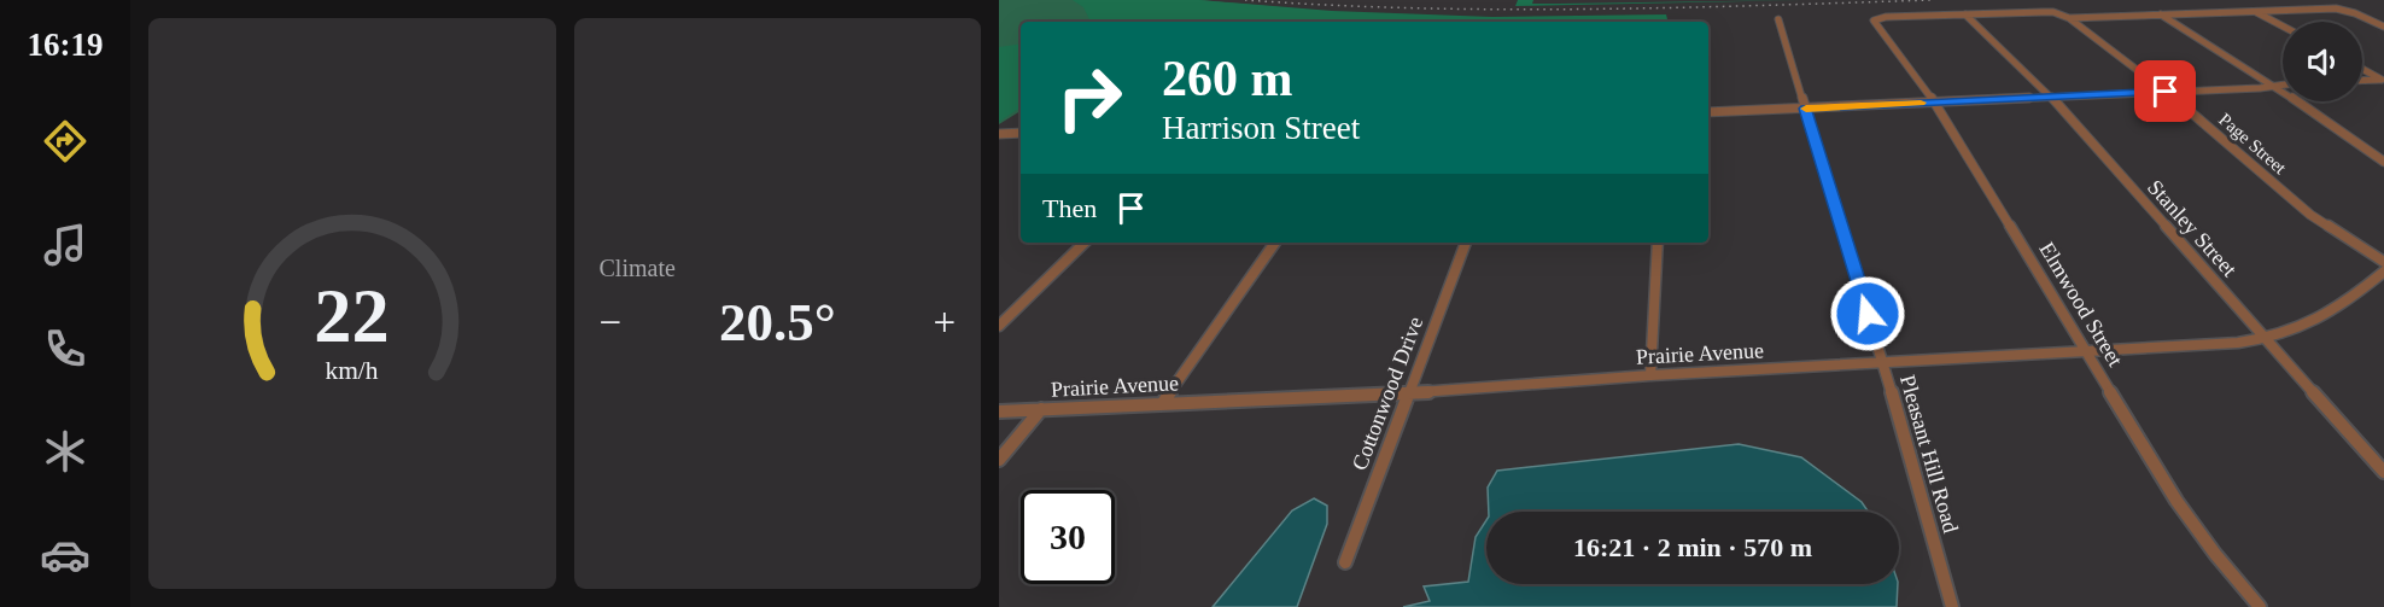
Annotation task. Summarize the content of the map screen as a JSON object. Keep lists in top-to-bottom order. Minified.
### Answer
{"streets":{"street":["Page Street","Stanley Street","Elmwood Street","Prairie Avenue","Cottonwood Drive","Pleasant Hill Road"]},"crossings":[["Stanley Street","Elmwood Street"],["Stanley Street","Prairie Avenue"],["Elmwood Street","Prairie Avenue"],["Prairie Avenue","Cottonwood Drive"],["Prairie Avenue","Pleasant Hill Road"]],"page":{"tabs":"16:19","tile":"Climate","turn":["260 m","Harrison Street"],"then":"Then","heat":["−","20.5°","+"],"limit":"30","trip":"16:21 · 2 min · 570 m","gauge":["22","km/h"]}}
